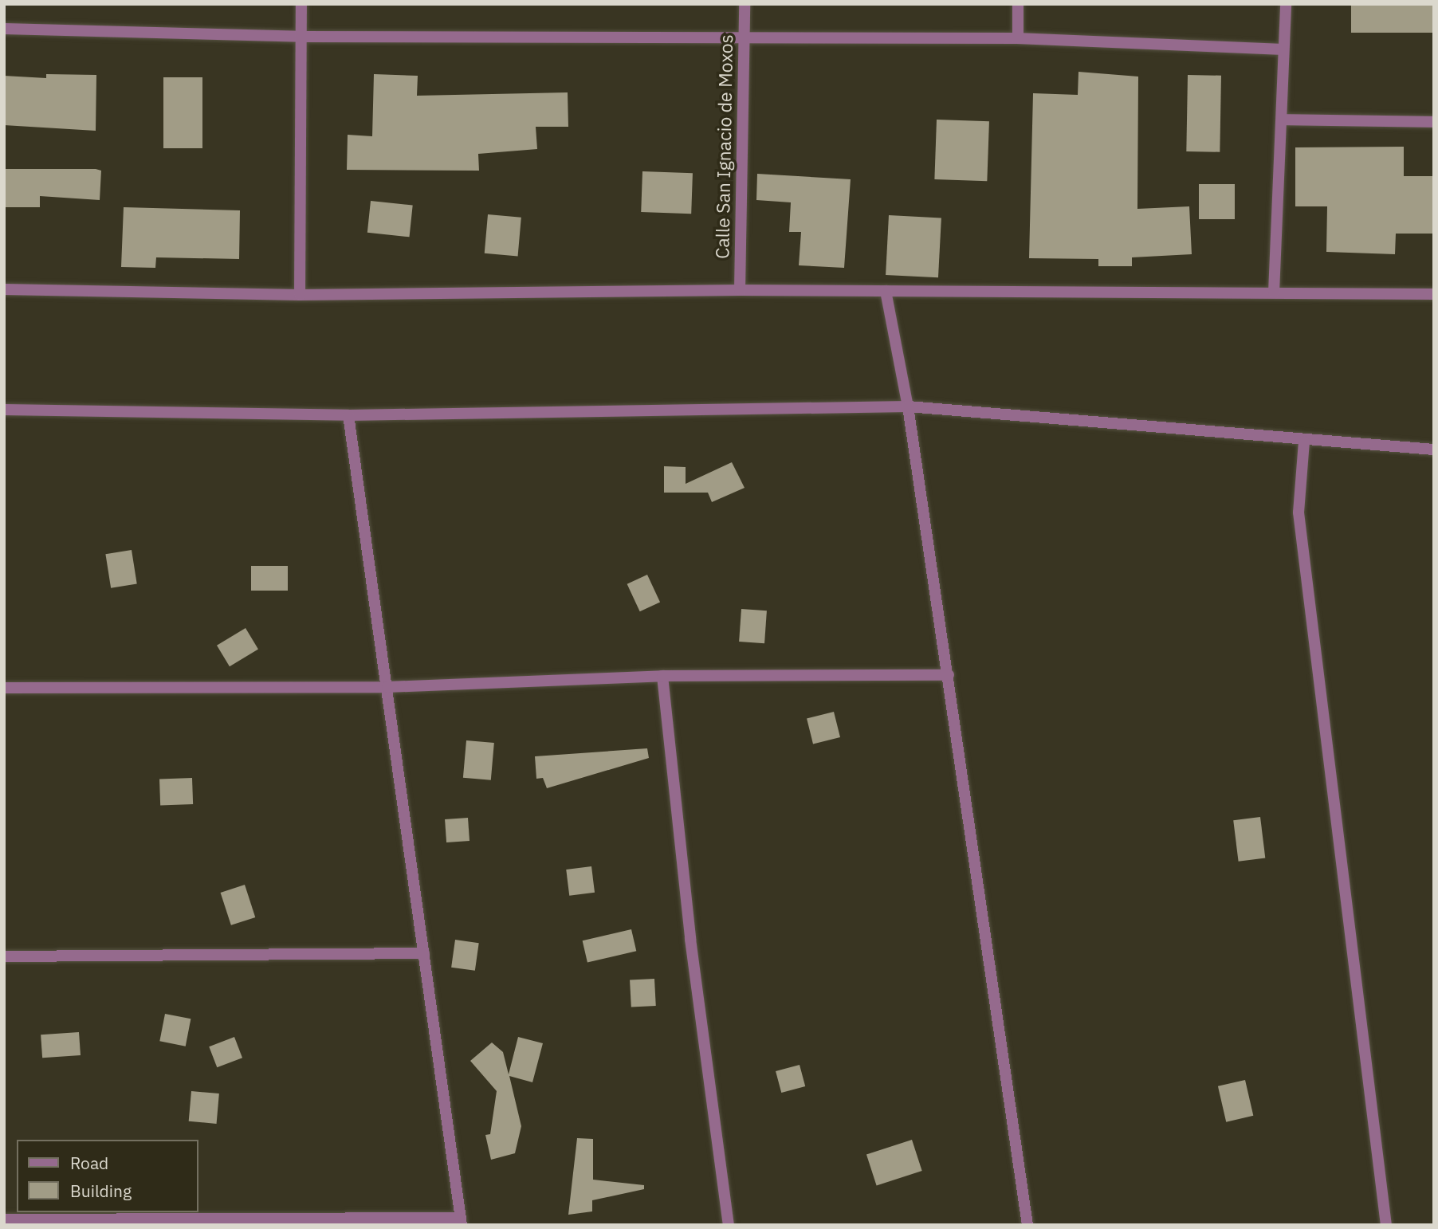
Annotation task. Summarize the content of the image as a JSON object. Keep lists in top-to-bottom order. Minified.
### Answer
{"streets":{"street":["Calle San Ignacio de Moxos"]},"legend":["Road","Building"]}
